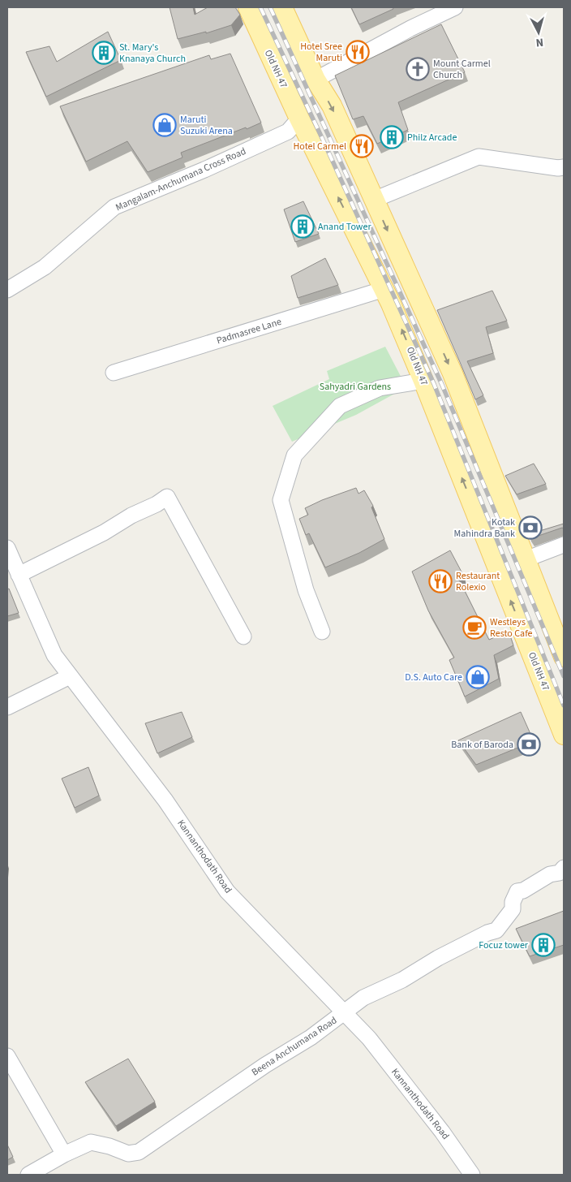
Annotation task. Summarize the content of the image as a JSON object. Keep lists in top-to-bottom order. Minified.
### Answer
{"streets":{"main road":["Old NH 47"],"street":["Mangalam-Anchumana Cross Road","Padmasree Lane","Kannanthodath Road","Beena Anchumana Road"]},"crossings":[["Old NH 47","Mangalam-Anchumana Cross Road"],["Old NH 47","Padmasree Lane"],["Kannanthodath Road","Beena Anchumana Road"]],"parks":["Sahyadri Gardens"],"places":{"restaurant":["Hotel Sree Maruti","Hotel Carmel","Restaurant Rolexio"],"building":["St. Mary's Knanaya Church","Philz Arcade","Anand Tower","Focuz tower"],"church":["Mount Carmel Church"],"shop":["Maruti Suzuki Arena","D.S. Auto Care"],"bank":["Kotak Mahindra Bank","Bank of Baroda"],"cafe":["Westleys Resto Cafe"]},"north":"bottom"}
